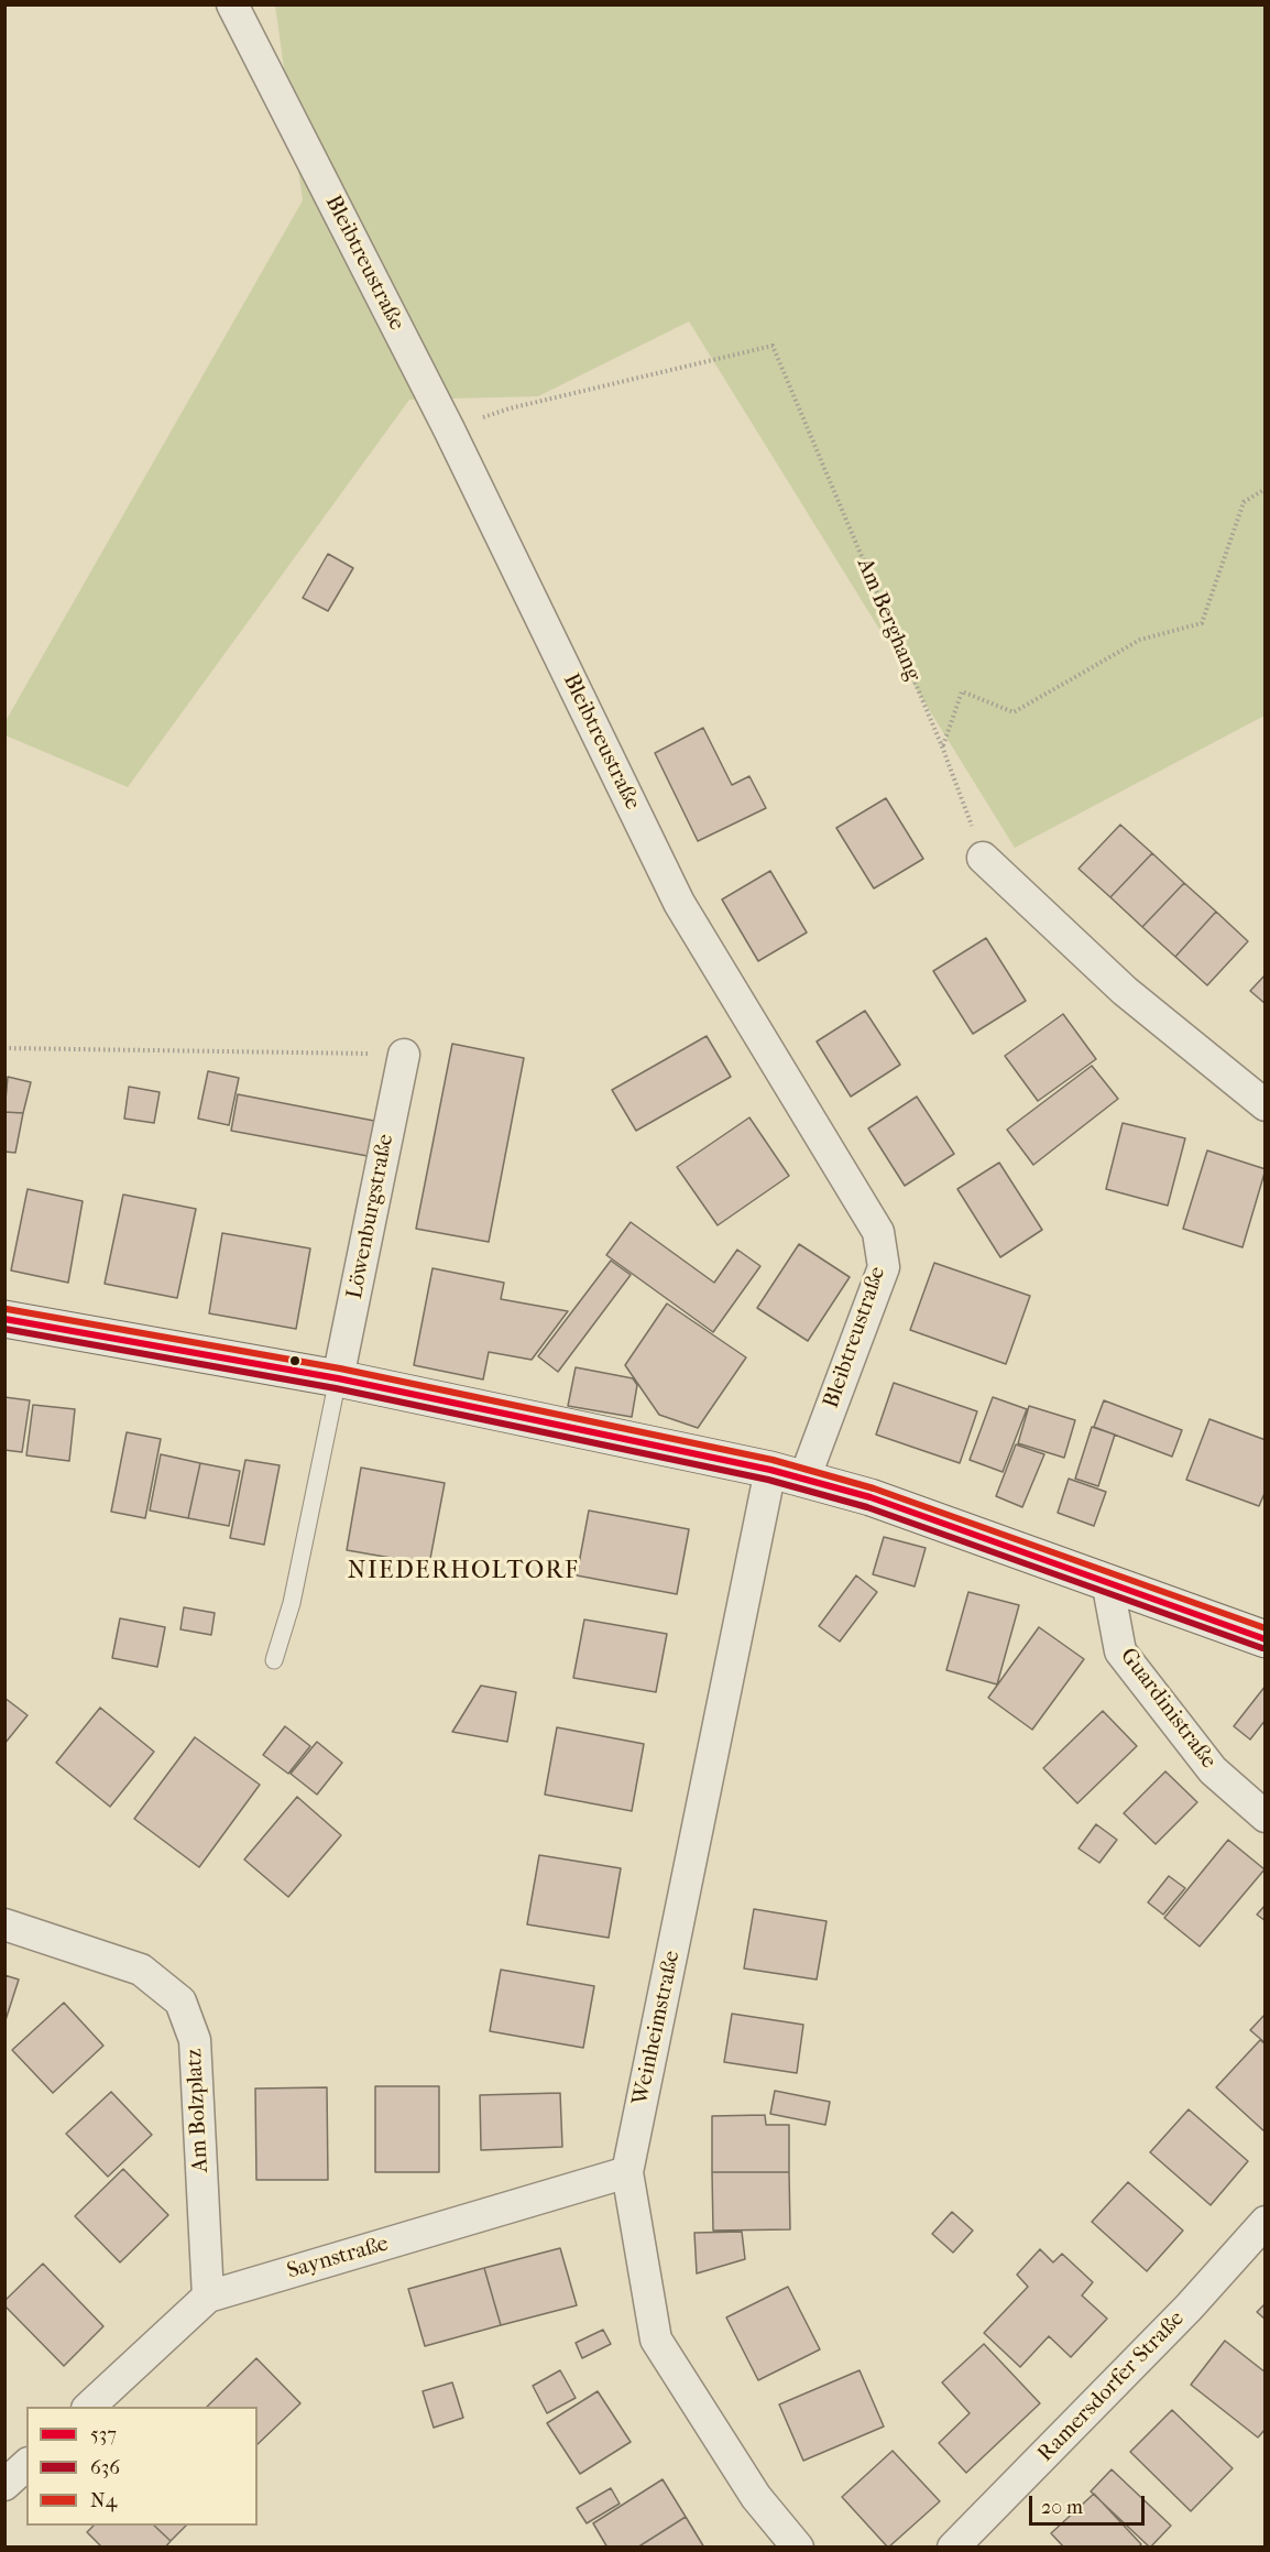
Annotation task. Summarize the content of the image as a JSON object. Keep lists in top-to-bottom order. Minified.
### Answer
{"streets":{"street":["Bleibtreustraße","Löwenburgstraße","Guardinistraße","Weinheimstraße","Am Bolzplatz","Saynstraße","Ramersdorfer Straße"],"path":["Am Berghang"]},"crossings":[["Bleibtreustraße","Am Berghang"],["Weinheimstraße","Saynstraße"],["Am Bolzplatz","Saynstraße"]],"districts":["NIEDERHOLTORF"],"lines":["transit line N4","transit line 537","transit line 636"],"legend":["537","636","N4"],"scale_bar":"20 m"}
